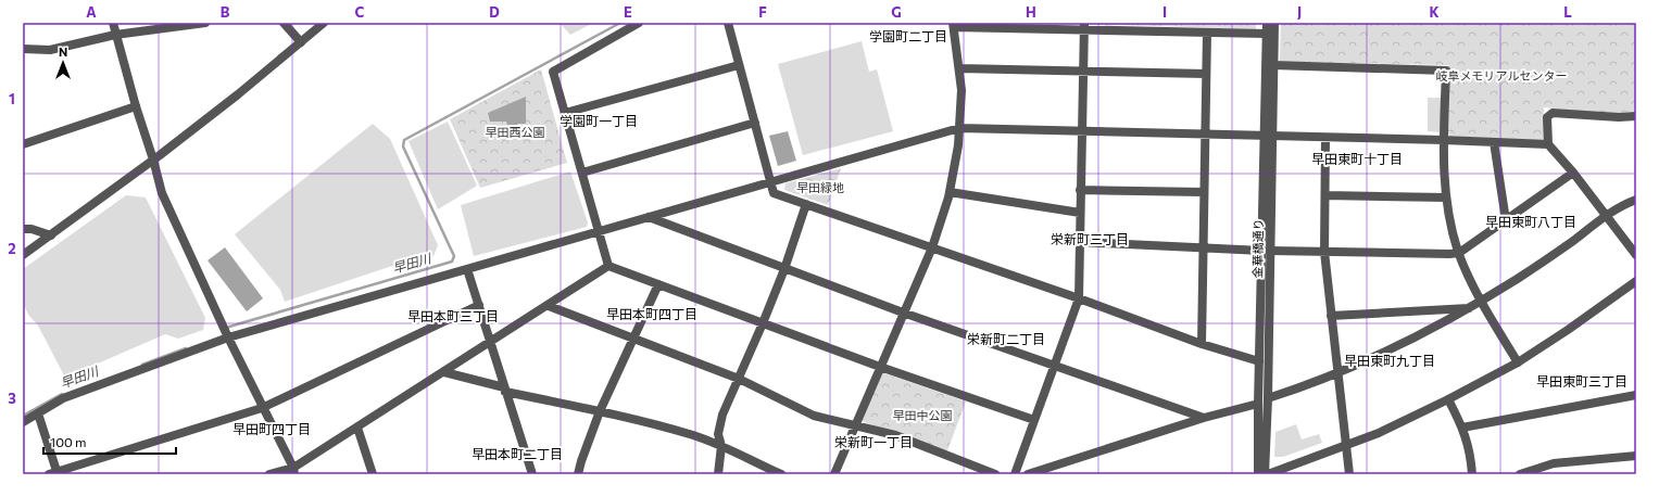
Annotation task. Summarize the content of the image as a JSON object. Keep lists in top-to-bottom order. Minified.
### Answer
{"streets":{"street":["金華橋通り"]},"districts":["学園町二丁目","学園町一丁目","早田東町十丁目","早田東町八丁目","栄新町三丁目","早田本町四丁目","早田本町三丁目","栄新町二丁目","早田東町九丁目","早田東町三丁目","早田町四丁目","栄新町一丁目","早田本町二丁目"],"water":["早田川"],"parks":["岐阜メモリアルセンター","早田西公園","早田緑地","早田中公園"],"scale_bar":"100 m","north":"top","grid":{"columns":["A","B","C","D","E","F","G","H","I","J","K","L"],"rows":["1","2","3"]}}
